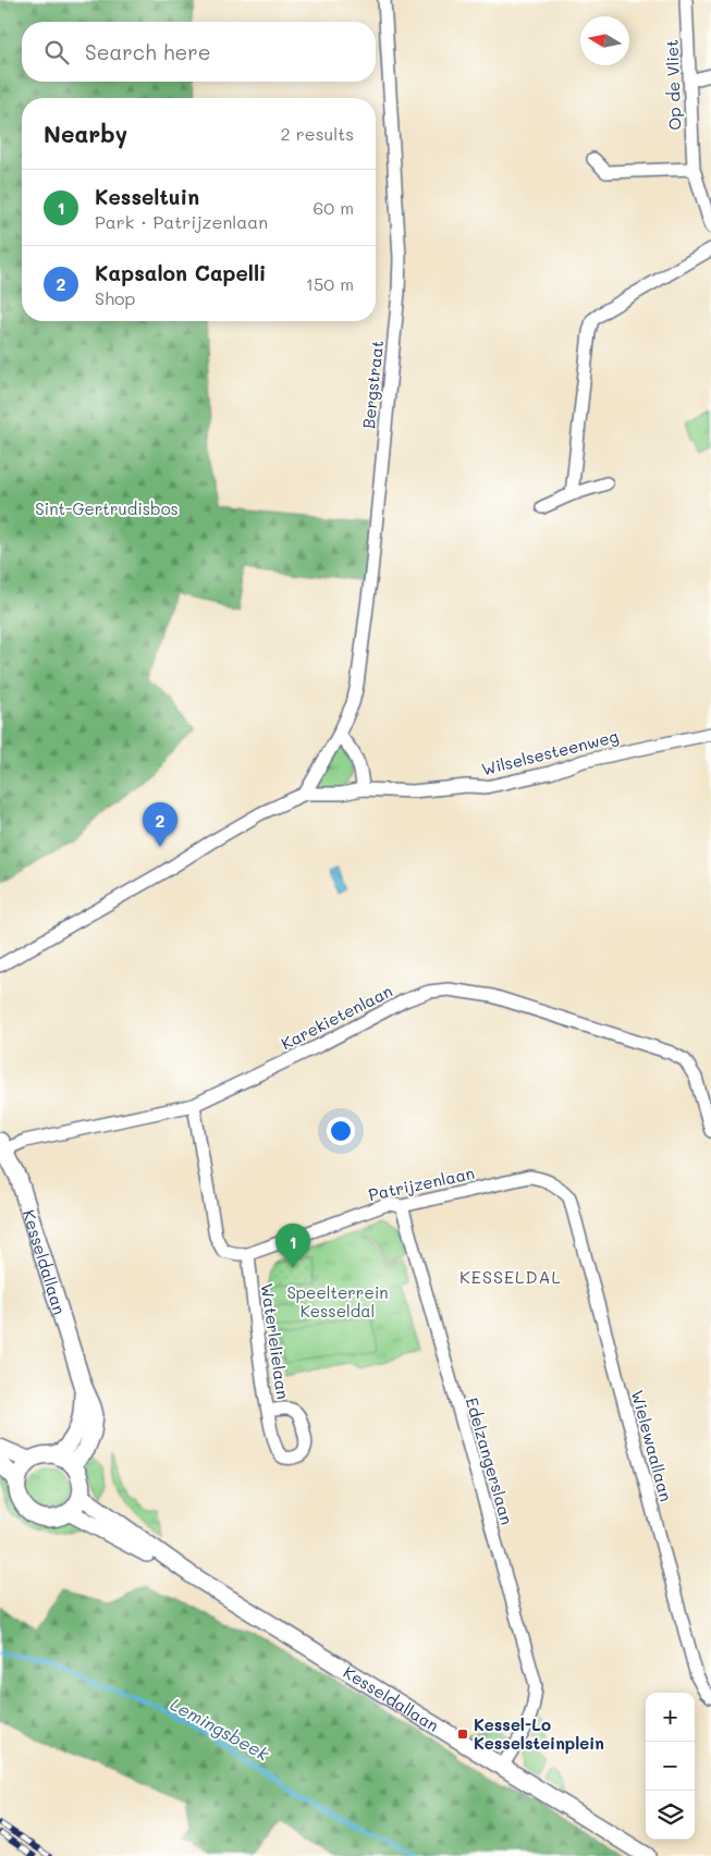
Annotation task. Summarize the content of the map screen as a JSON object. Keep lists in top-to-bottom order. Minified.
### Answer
{"streets":{"street":["Op de Vliet","Bergstraat","Wilselsesteenweg","Karekietenlaan","Patrijzenlaan","Kesseldallaan","Waterlelielaan","Wielewaallaan","Edelzangerslaan"]},"crossings":[["Karekietenlaan","Kesseldallaan"],["Patrijzenlaan","Waterlelielaan"],["Patrijzenlaan","Wielewaallaan"],["Patrijzenlaan","Edelzangerslaan"],["Kesseldallaan","Edelzangerslaan"]],"districts":["KESSELDAL"],"water":["Lemingsbeek"],"parks":["Sint-Gertrudisbos","Speelterrein Kesseldal"],"places":{"transit":["Kessel-Lo Kesselsteinplein"]},"north":"left","page":{"search":"Search here","heading":["Nearby","2 results"],"list":[{"mark":"1","name":"Kesseltuin","note":"Park · Patrijzenlaan","value":"60 m"},{"mark":"2","name":"Kapsalon Capelli","note":"Shop","value":"150 m"}],"pins":["2","1"],"map_buttons":["+","−"]}}
